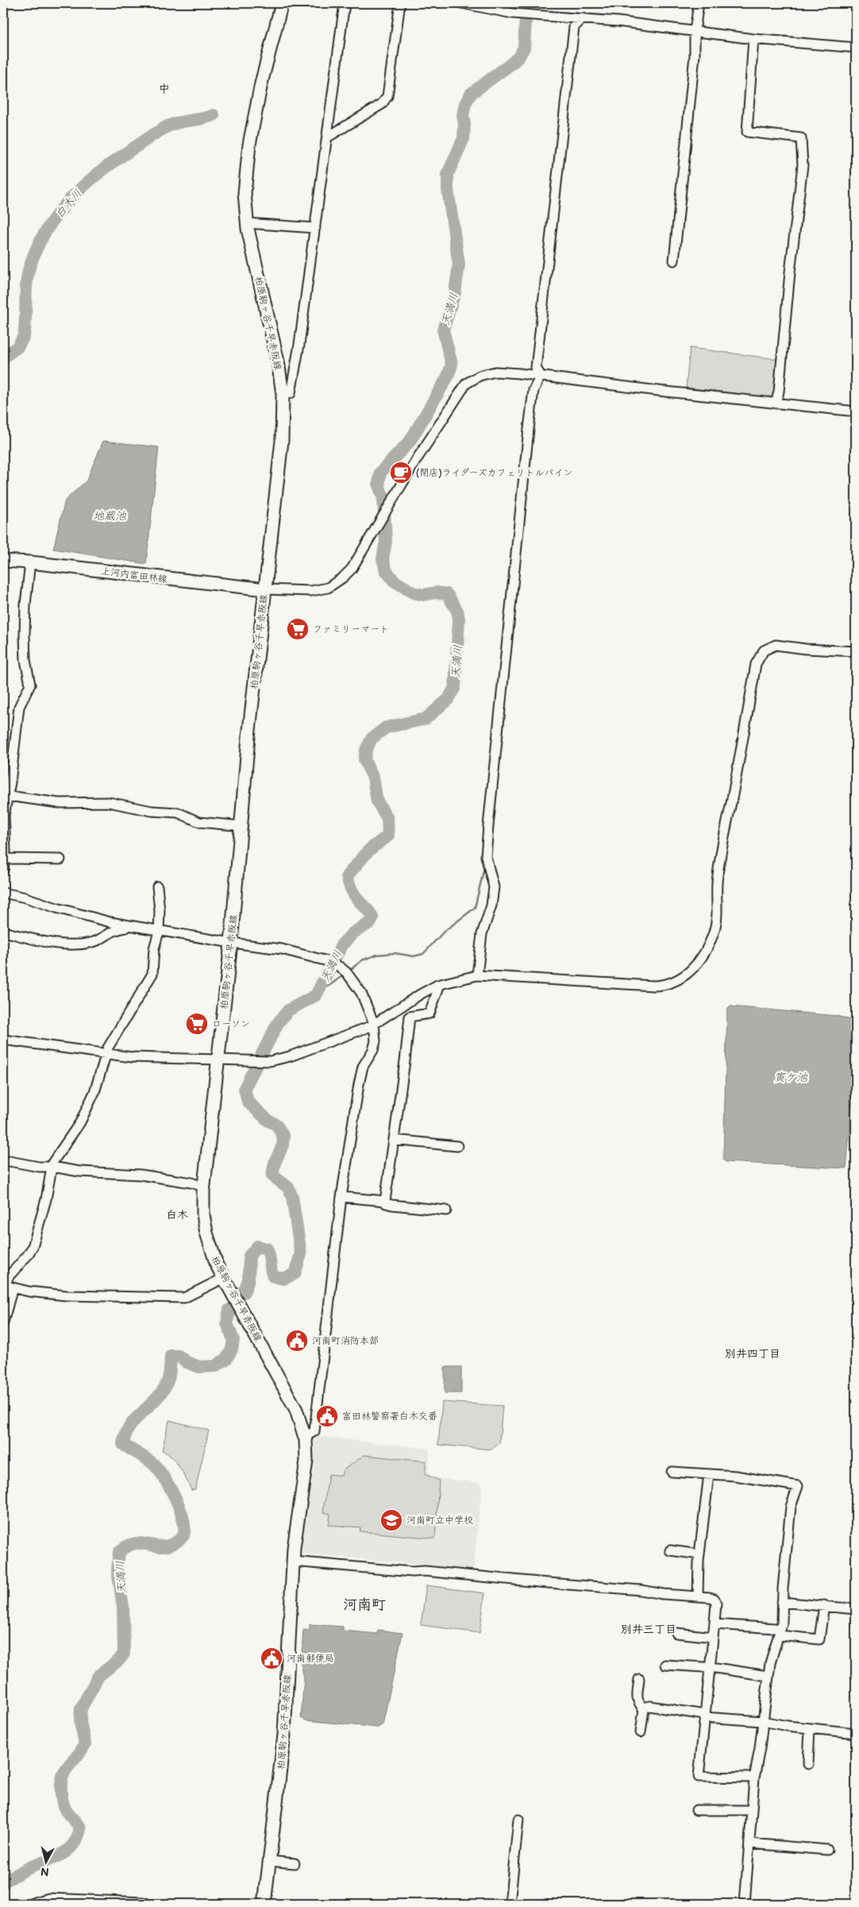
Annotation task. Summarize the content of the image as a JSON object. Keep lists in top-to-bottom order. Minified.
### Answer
{"streets":{"main road":["柏原駒ヶ谷千早赤阪線","上河内富田林線"]},"crossings":[["柏原駒ヶ谷千早赤阪線","上河内富田林線"]],"districts":["中","白木","別井四丁目","河南町","別井三丁目"],"water":["白木川","天満川","地蔵池","寅ケ池"],"places":{"cafe":["(閉店)ライダーズカフェリトルパイン"],"supermarket":["ファミリーマート","ローソン"],"public building":["河南町消防本部","富田林警察署白木交番","河南郵便局"],"school or university":["河南町立中学校"]},"north":"bottom"}
